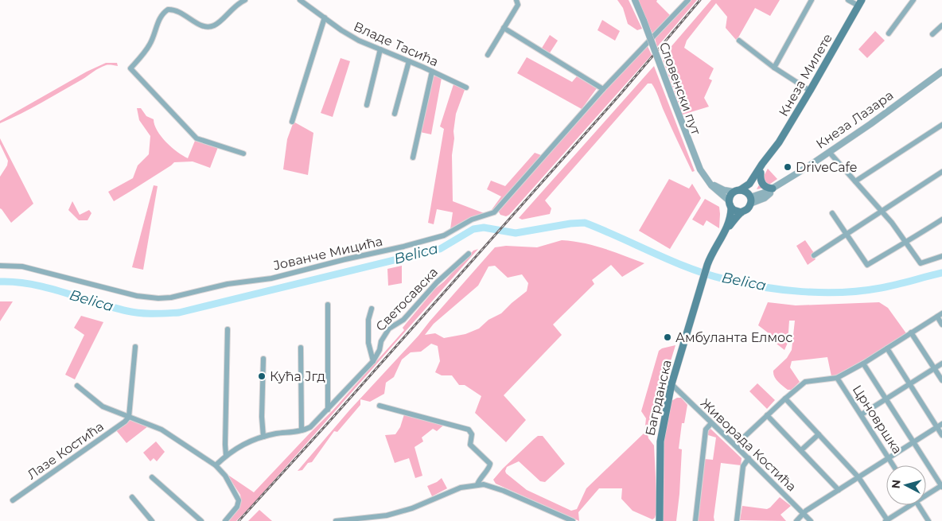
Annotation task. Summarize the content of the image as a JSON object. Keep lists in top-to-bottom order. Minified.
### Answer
{"streets":{"main road":["Кнеза Милете","Багрданска"],"street":["Владе Тасића","Словенски пут","Кнеза Лазара","Јованче Мицића","Светосавска","Црновршка","Живорада Костића","Лазе Костића"]},"crossings":[["Кнеза Милете","Словенски пут"],["Кнеза Милете","Кнеза Лазара"],["Словенски пут","Кнеза Лазара"],["Багрданска","Живорада Костића"]],"water":["Belica"],"places":["DriveCafe","Амбуланта Елмос","Кућа Јгд"],"north":"left"}
